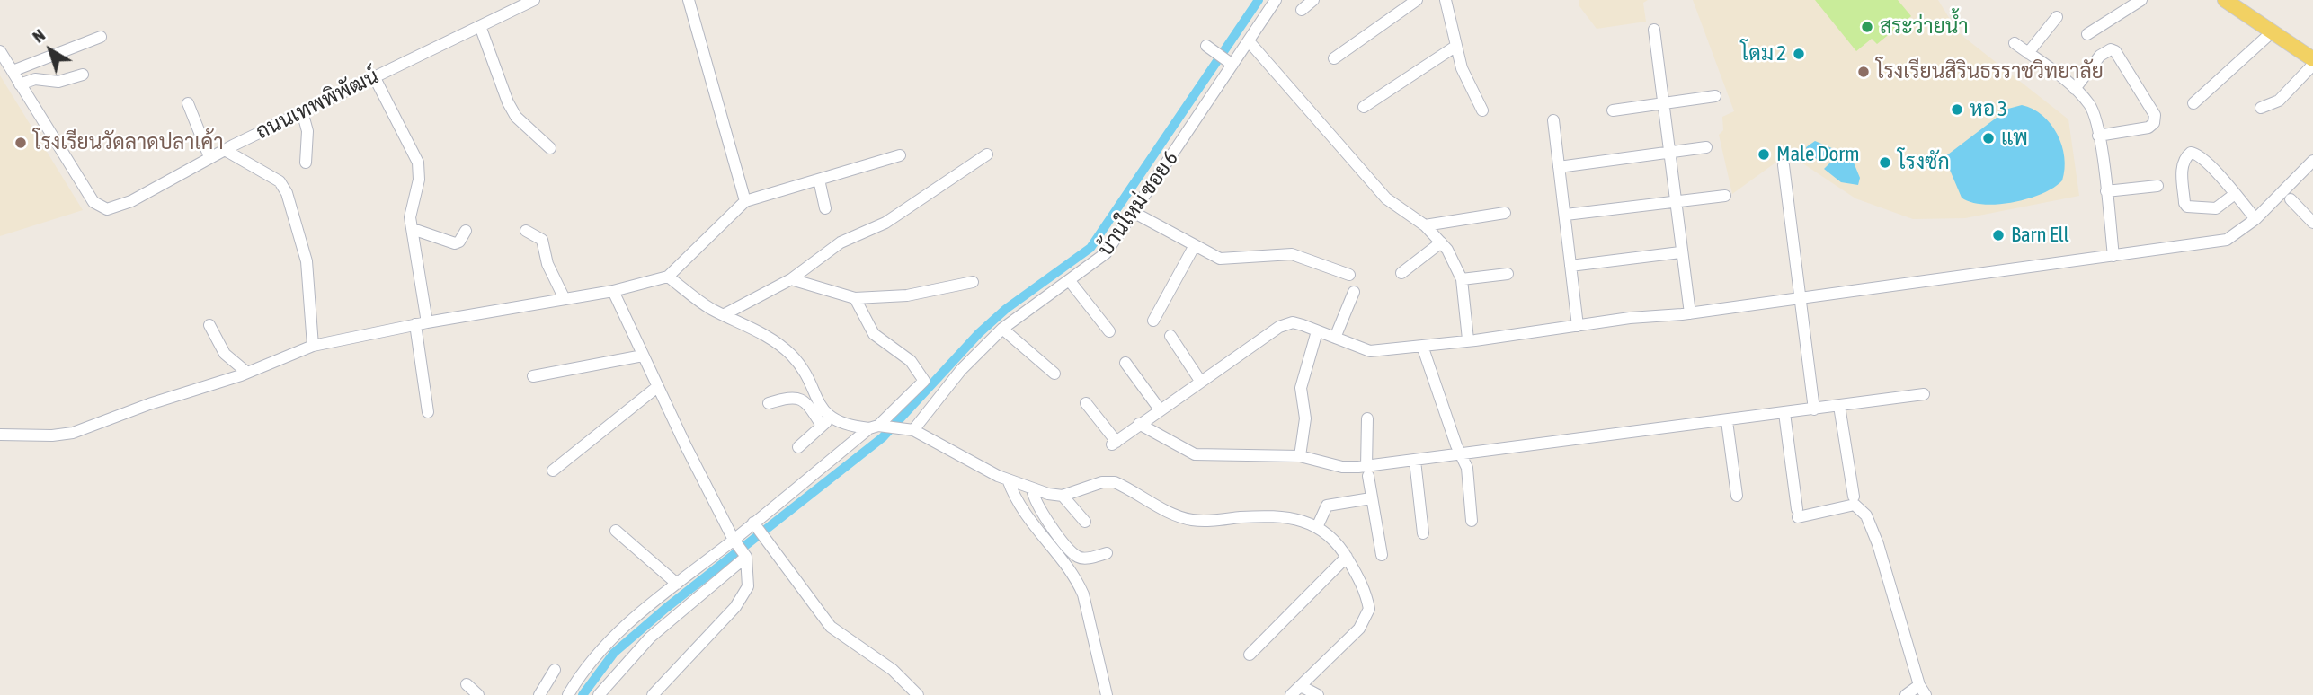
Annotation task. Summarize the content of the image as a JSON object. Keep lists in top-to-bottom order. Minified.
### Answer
{"streets":{"street":["ถนนเทพพิพัฒน์","บ้านใหม่ ซอย 6"]},"places":["สระว่ายน้ำ","โดม 2","โรงเรียนสิรินธรราชวิทยาลัย","หอ 3","แพ","โรงเรียนวัดลาดปลาเค้า","Male Dorm","โรงซัก","Barn Ell"],"north":"top left"}
